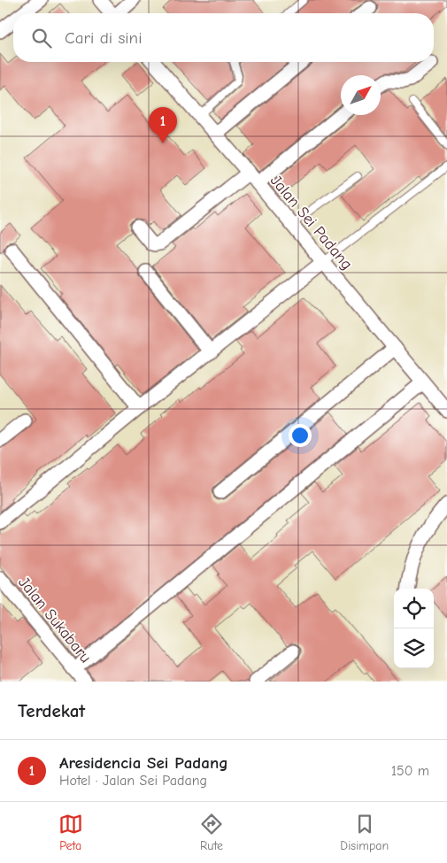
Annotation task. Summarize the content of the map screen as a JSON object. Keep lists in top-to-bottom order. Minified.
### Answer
{"streets":{"street":["Jalan Sei Padang","Jalan Sukabaru"]},"north":"top right","page":{"search":"Cari di sini","pins":"1","heading":"Terdekat","list":[{"mark":"1","name":"Aresidencia Sei Padang","note":"Hotel · Jalan Sei Padang","value":"150 m"}],"nav":["Peta","Rute","Disimpan"]}}
